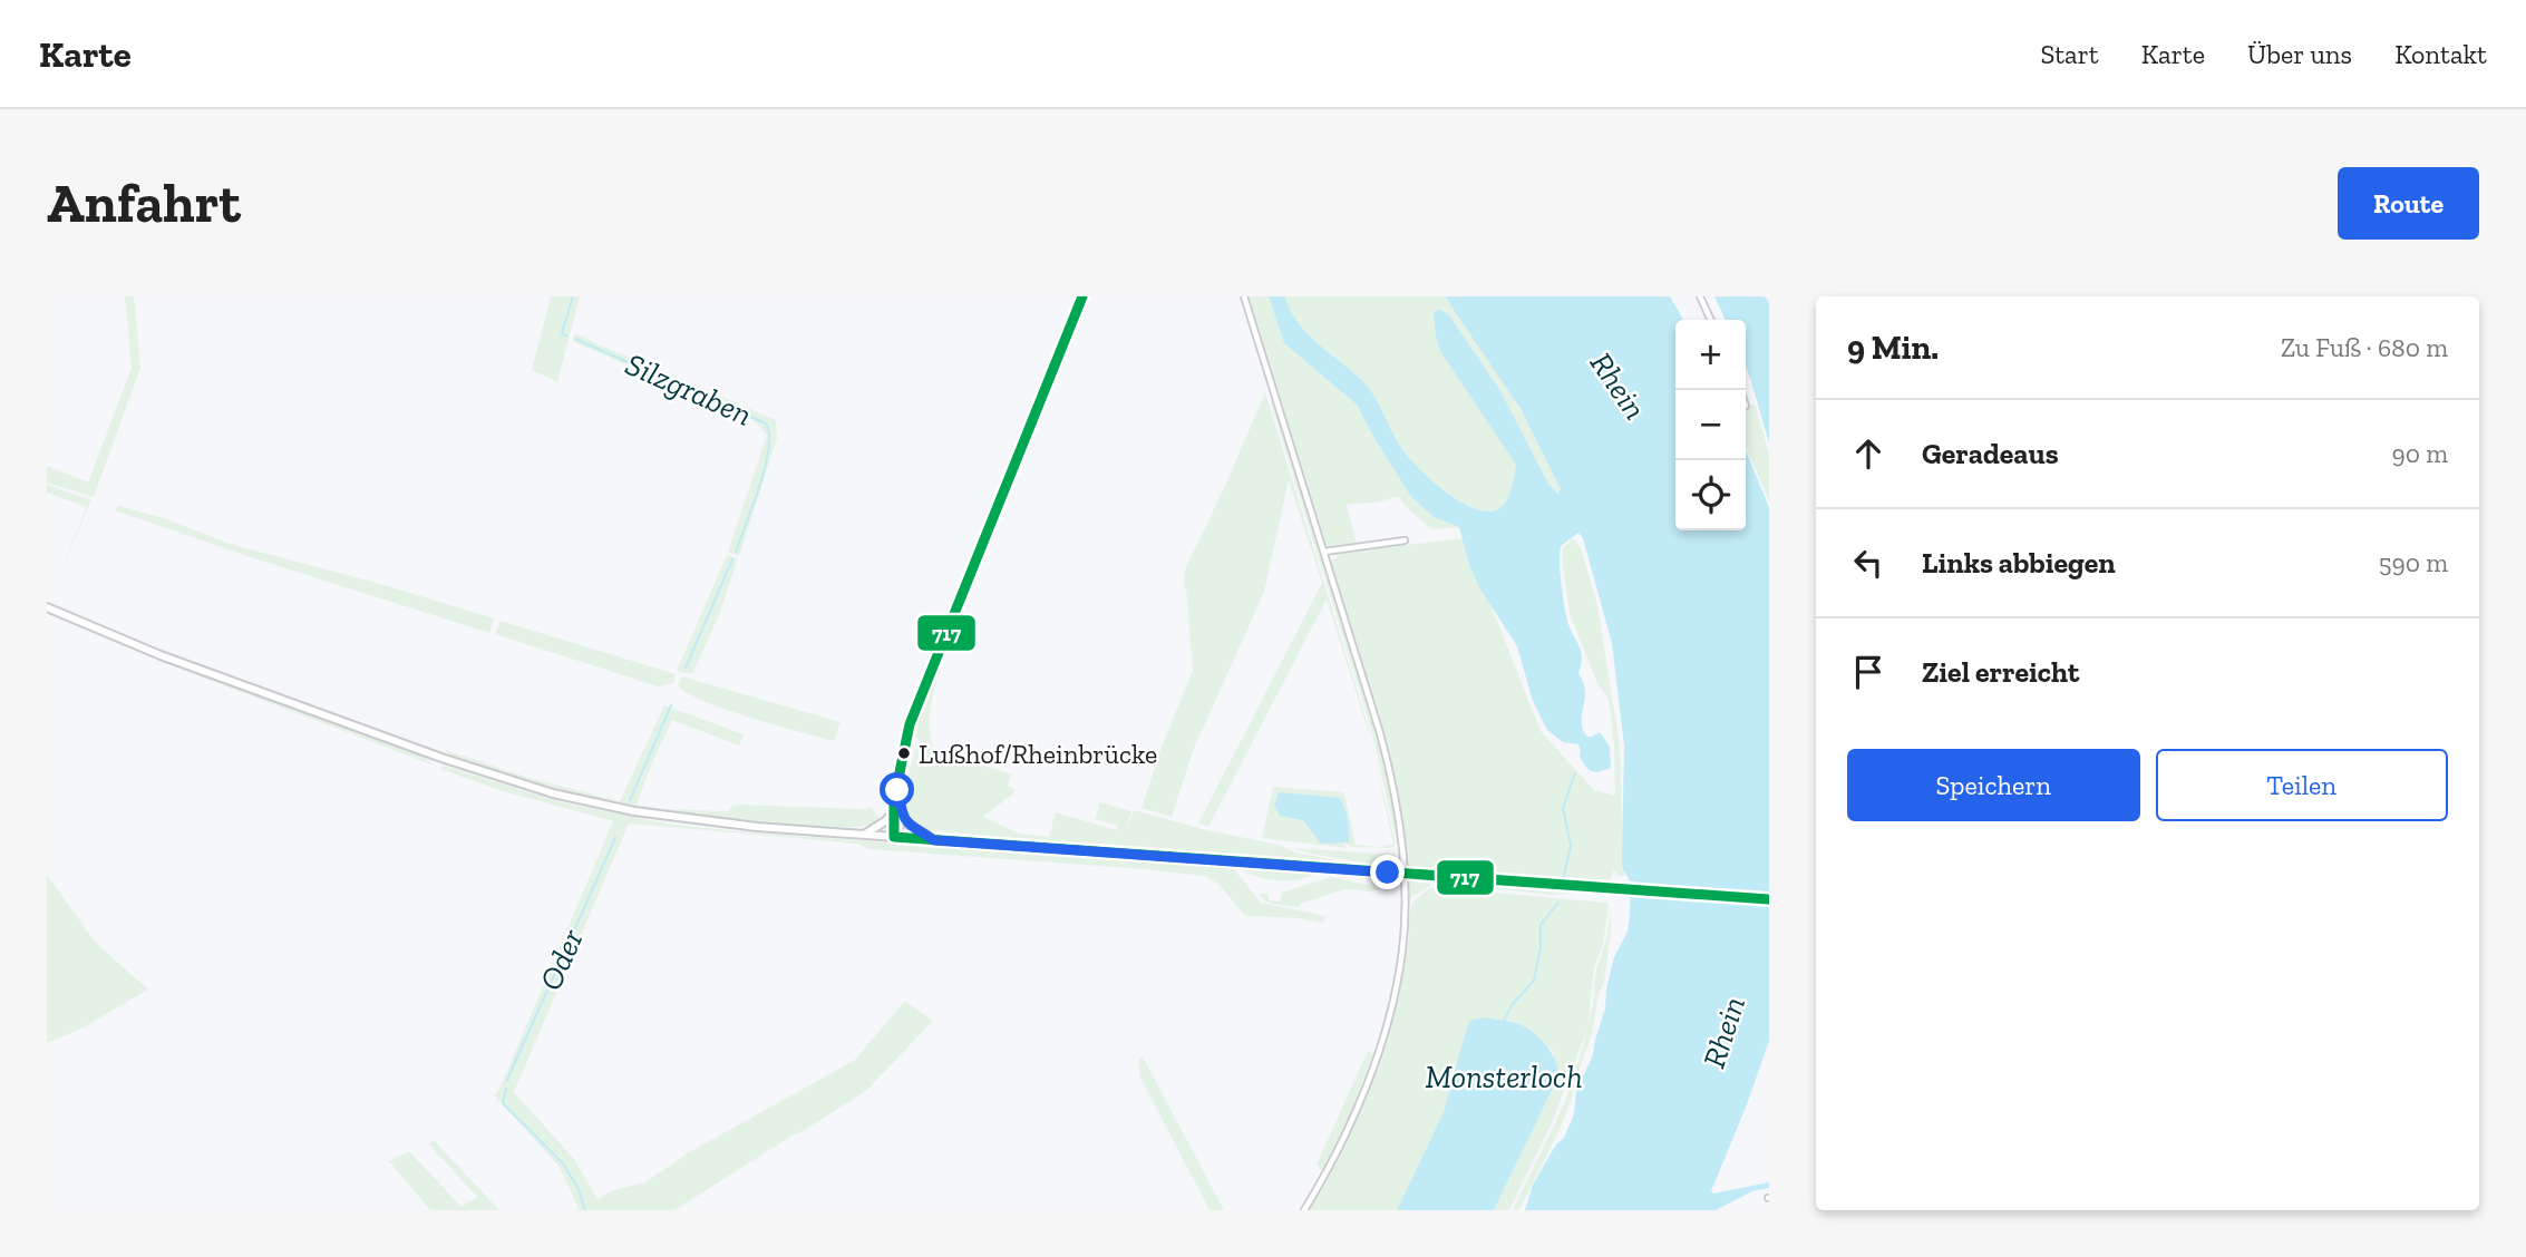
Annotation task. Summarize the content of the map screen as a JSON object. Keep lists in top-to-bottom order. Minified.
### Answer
{"water":["Rhein","Silzgraben","Oder","Monsterloch"],"places":["Lußhof/Rheinbrücke"],"lines":["transit line 717"],"page":{"header":"Karte","nav":["Start","Karte","Über uns","Kontakt"],"buttons":["Route",["Speichern","Teilen"]],"title":"Anfahrt","heading":["9 Min.","Zu Fuß · 680 m"],"map_buttons":["+","−"],"list":[["Geradeaus","90 m"],["Links abbiegen","590 m"],"Ziel erreicht"]}}
